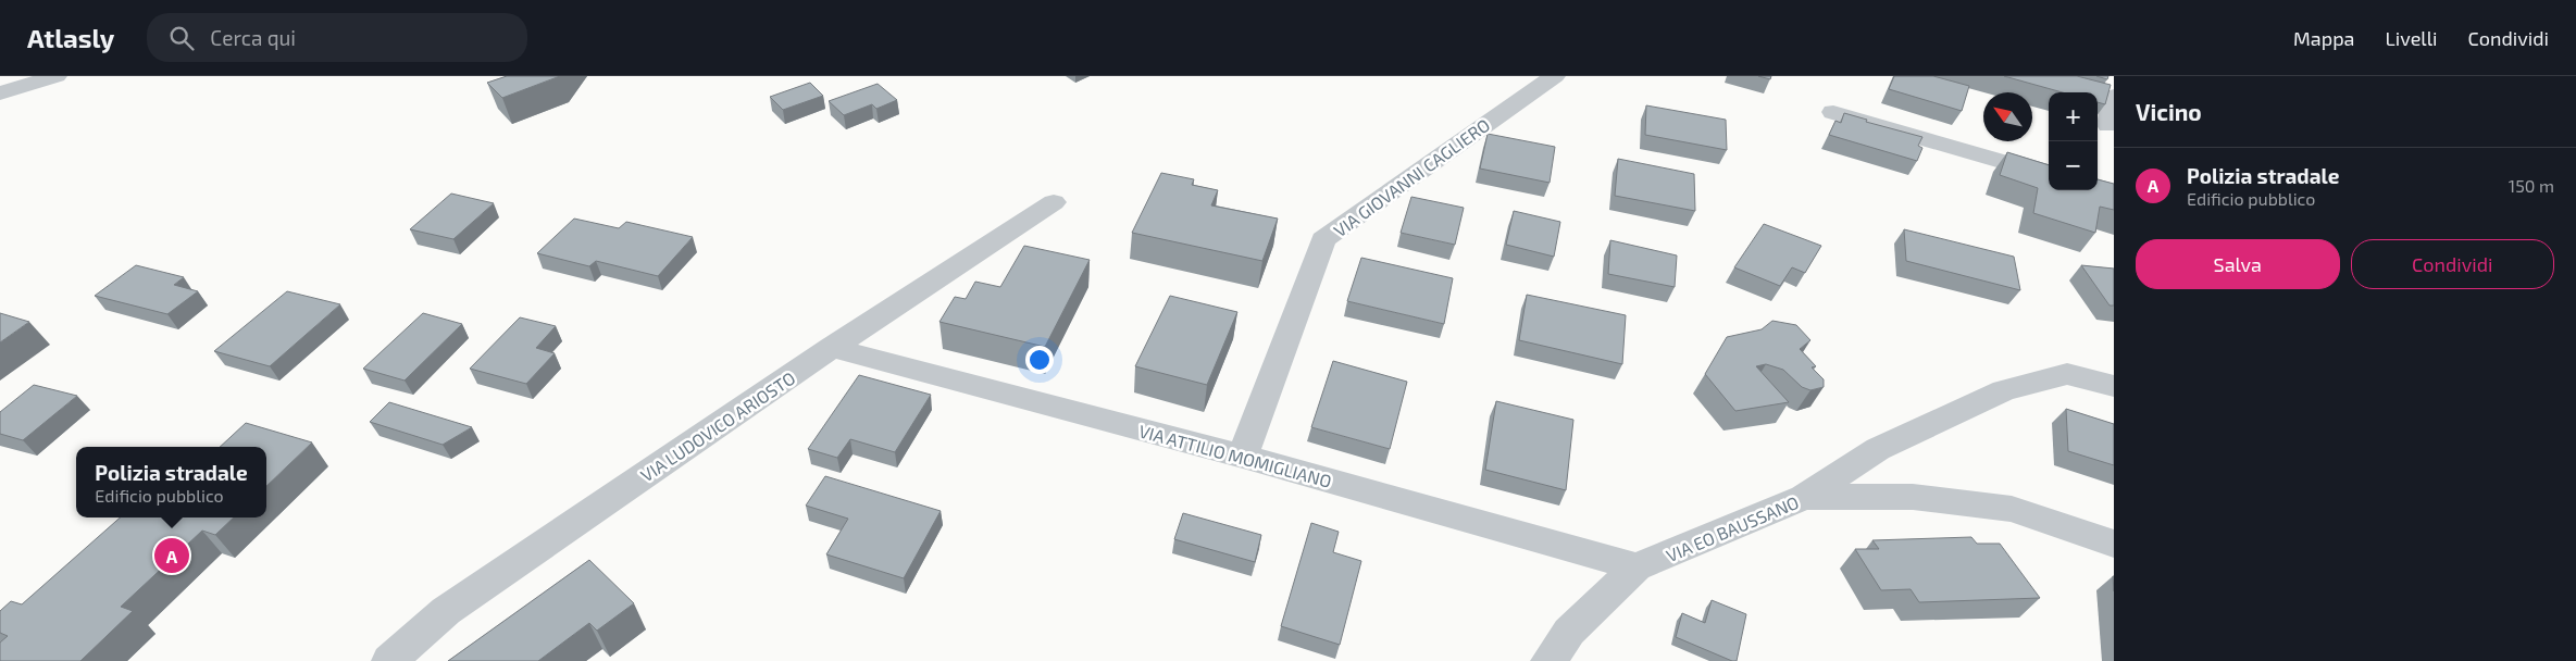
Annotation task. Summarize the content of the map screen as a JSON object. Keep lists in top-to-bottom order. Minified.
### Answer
{"streets":{"street":["VIA GIOVANNI CAGLIERO","VIA LUDOVICO ARIOSTO","VIA ATTILIO MOMIGLIANO","VIA EO BAUSSANO"]},"crossings":[["VIA GIOVANNI CAGLIERO","VIA ATTILIO MOMIGLIANO"],["VIA LUDOVICO ARIOSTO","VIA ATTILIO MOMIGLIANO"],["VIA ATTILIO MOMIGLIANO","VIA EO BAUSSANO"]],"north":"top left","page":{"header":"Atlasly","search":"Cerca qui","nav":["Mappa","Livelli","Condividi"],"heading":"Vicino","map_buttons":["+","−"],"list":[{"mark":"A","name":"Polizia stradale","note":"Edificio pubblico","value":"150 m"}],"buttons":["Salva","Condividi"],"popup":["Polizia stradale","Edificio pubblico"],"pins":"A"}}
